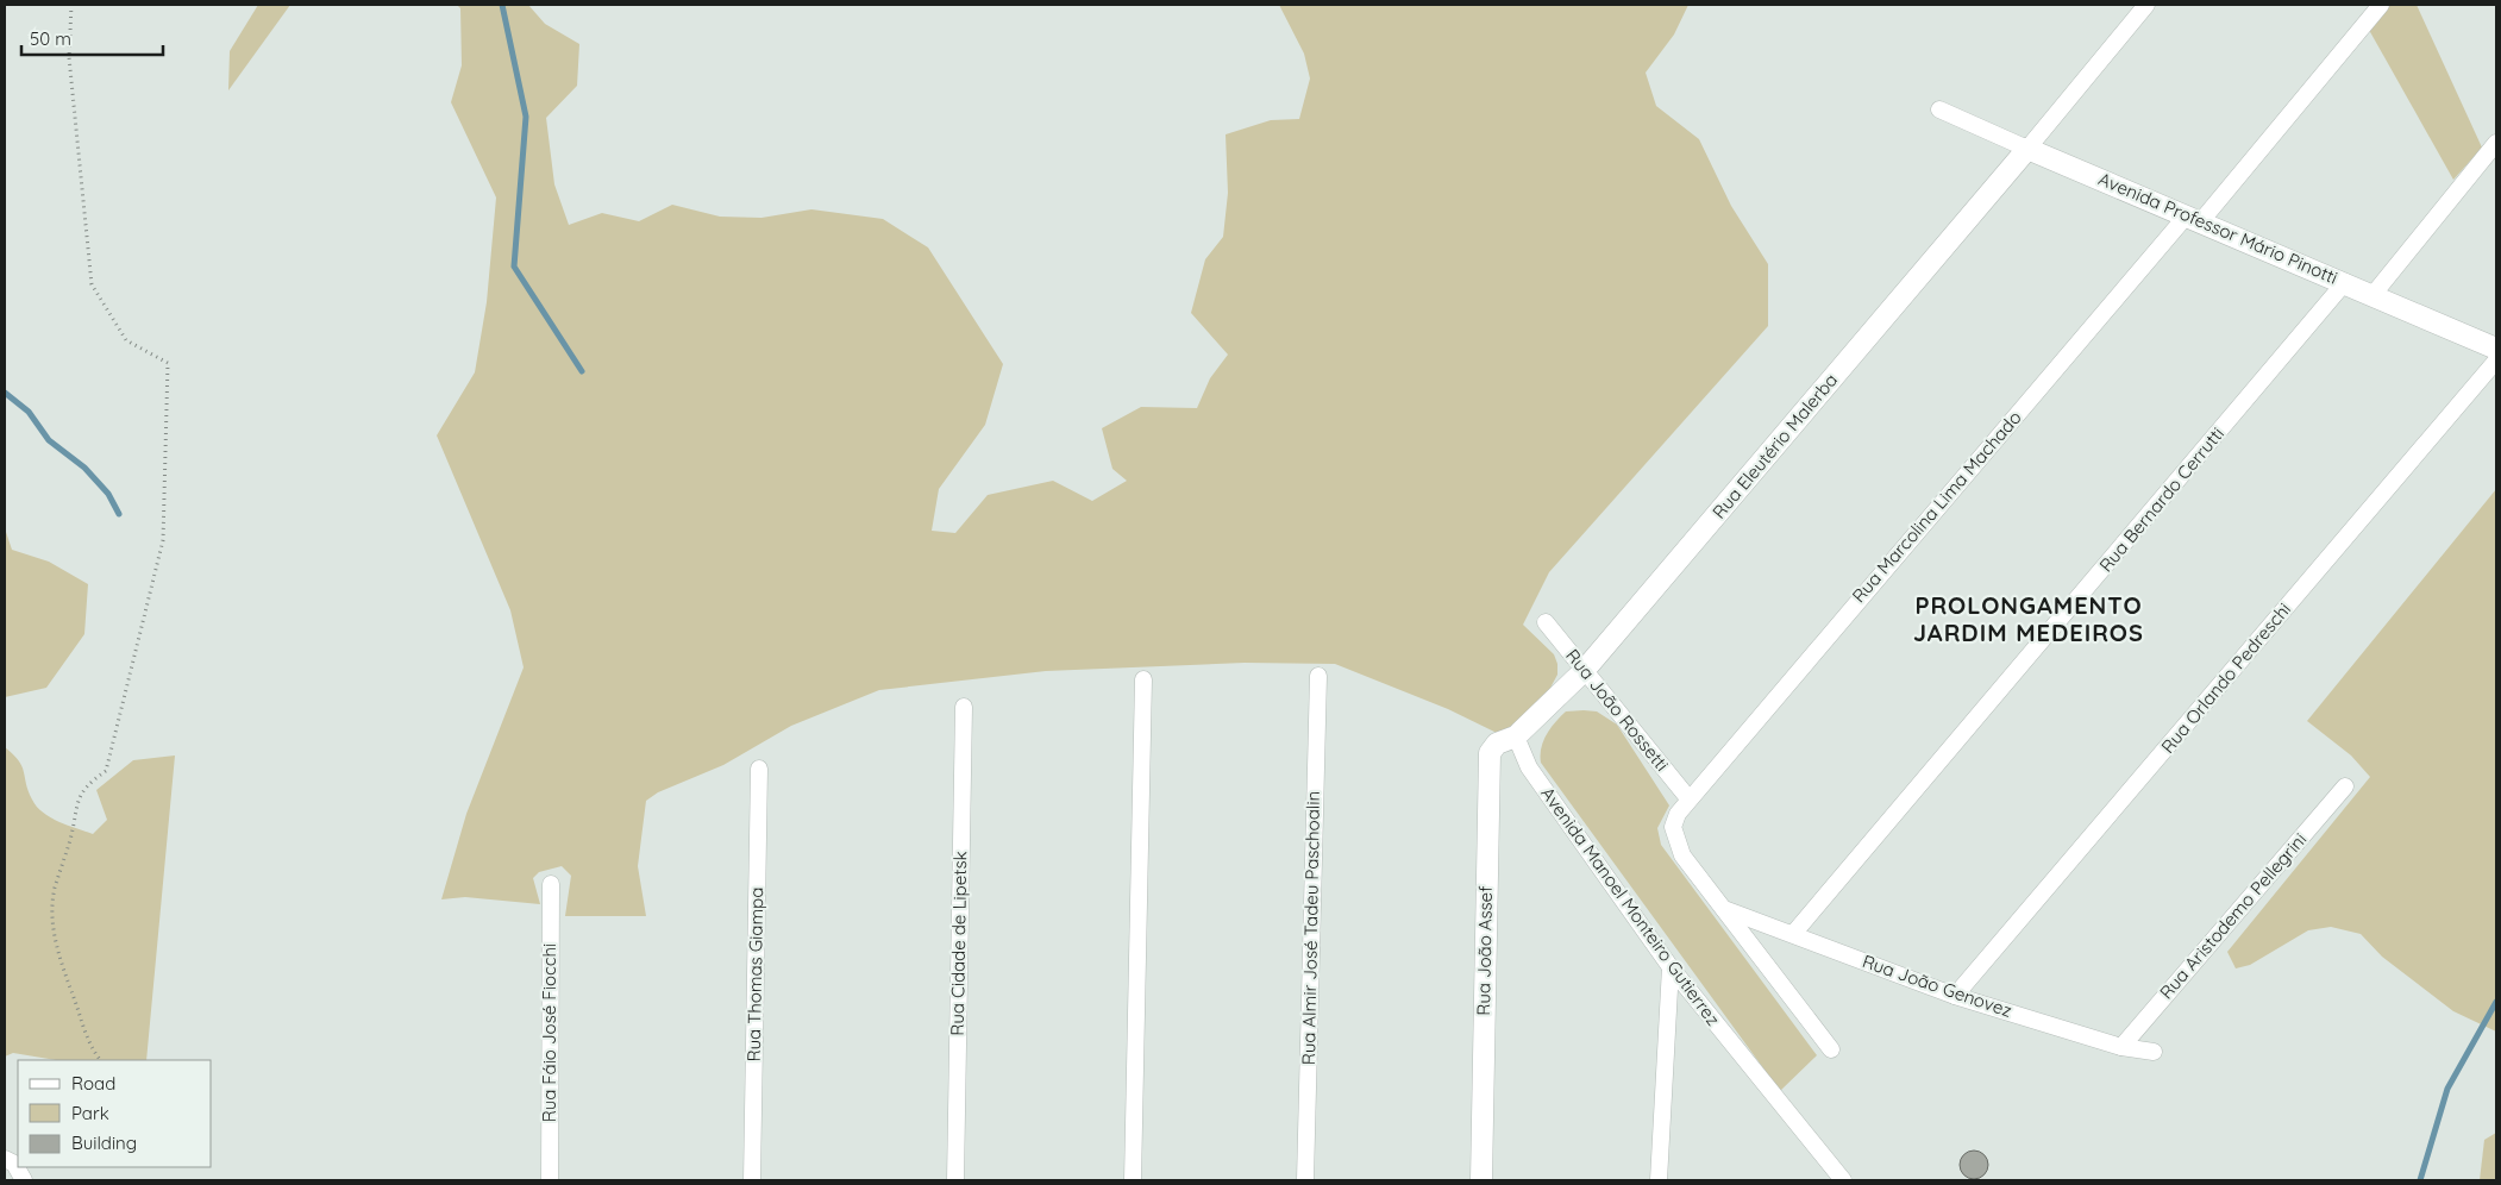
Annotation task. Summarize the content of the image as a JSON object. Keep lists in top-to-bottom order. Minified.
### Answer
{"streets":{"street":["Avenida Professor Mário Pinotti","Rua Eleutério Malerba","Rua Bernardo Cerrutti","Rua Marcolina Lima Machado","Rua Orlando Pedreschi","Rua João Rossetti","Avenida Manoel Monteiro Gutierrez","Rua Aristodemo Pellegrini","Rua Almir José Tadeu Paschoalin","Rua Cidade de Lipetsk","Rua João Assef","Rua Thomas Giampa","Rua João Genovez","Rua Fáio José Fiocchi"]},"crossings":[["Avenida Professor Mário Pinotti","Rua Eleutério Malerba"],["Avenida Professor Mário Pinotti","Rua Bernardo Cerrutti"],["Avenida Professor Mário Pinotti","Rua Marcolina Lima Machado"],["Rua Eleutério Malerba","Rua João Rossetti"],["Rua Eleutério Malerba","Avenida Manoel Monteiro Gutierrez"],["Rua Eleutério Malerba","Rua João Assef"],["Rua Bernardo Cerrutti","Rua João Genovez"],["Rua Marcolina Lima Machado","Rua João Rossetti"],["Rua Marcolina Lima Machado","Rua João Genovez"],["Rua Orlando Pedreschi","Rua João Genovez"],["Avenida Manoel Monteiro Gutierrez","Rua João Assef"],["Rua Aristodemo Pellegrini","Rua João Genovez"]],"districts":["PROLONGAMENTO JARDIM MEDEIROS"],"legend":["Road","Park","Building"],"scale_bar":"50 m"}
